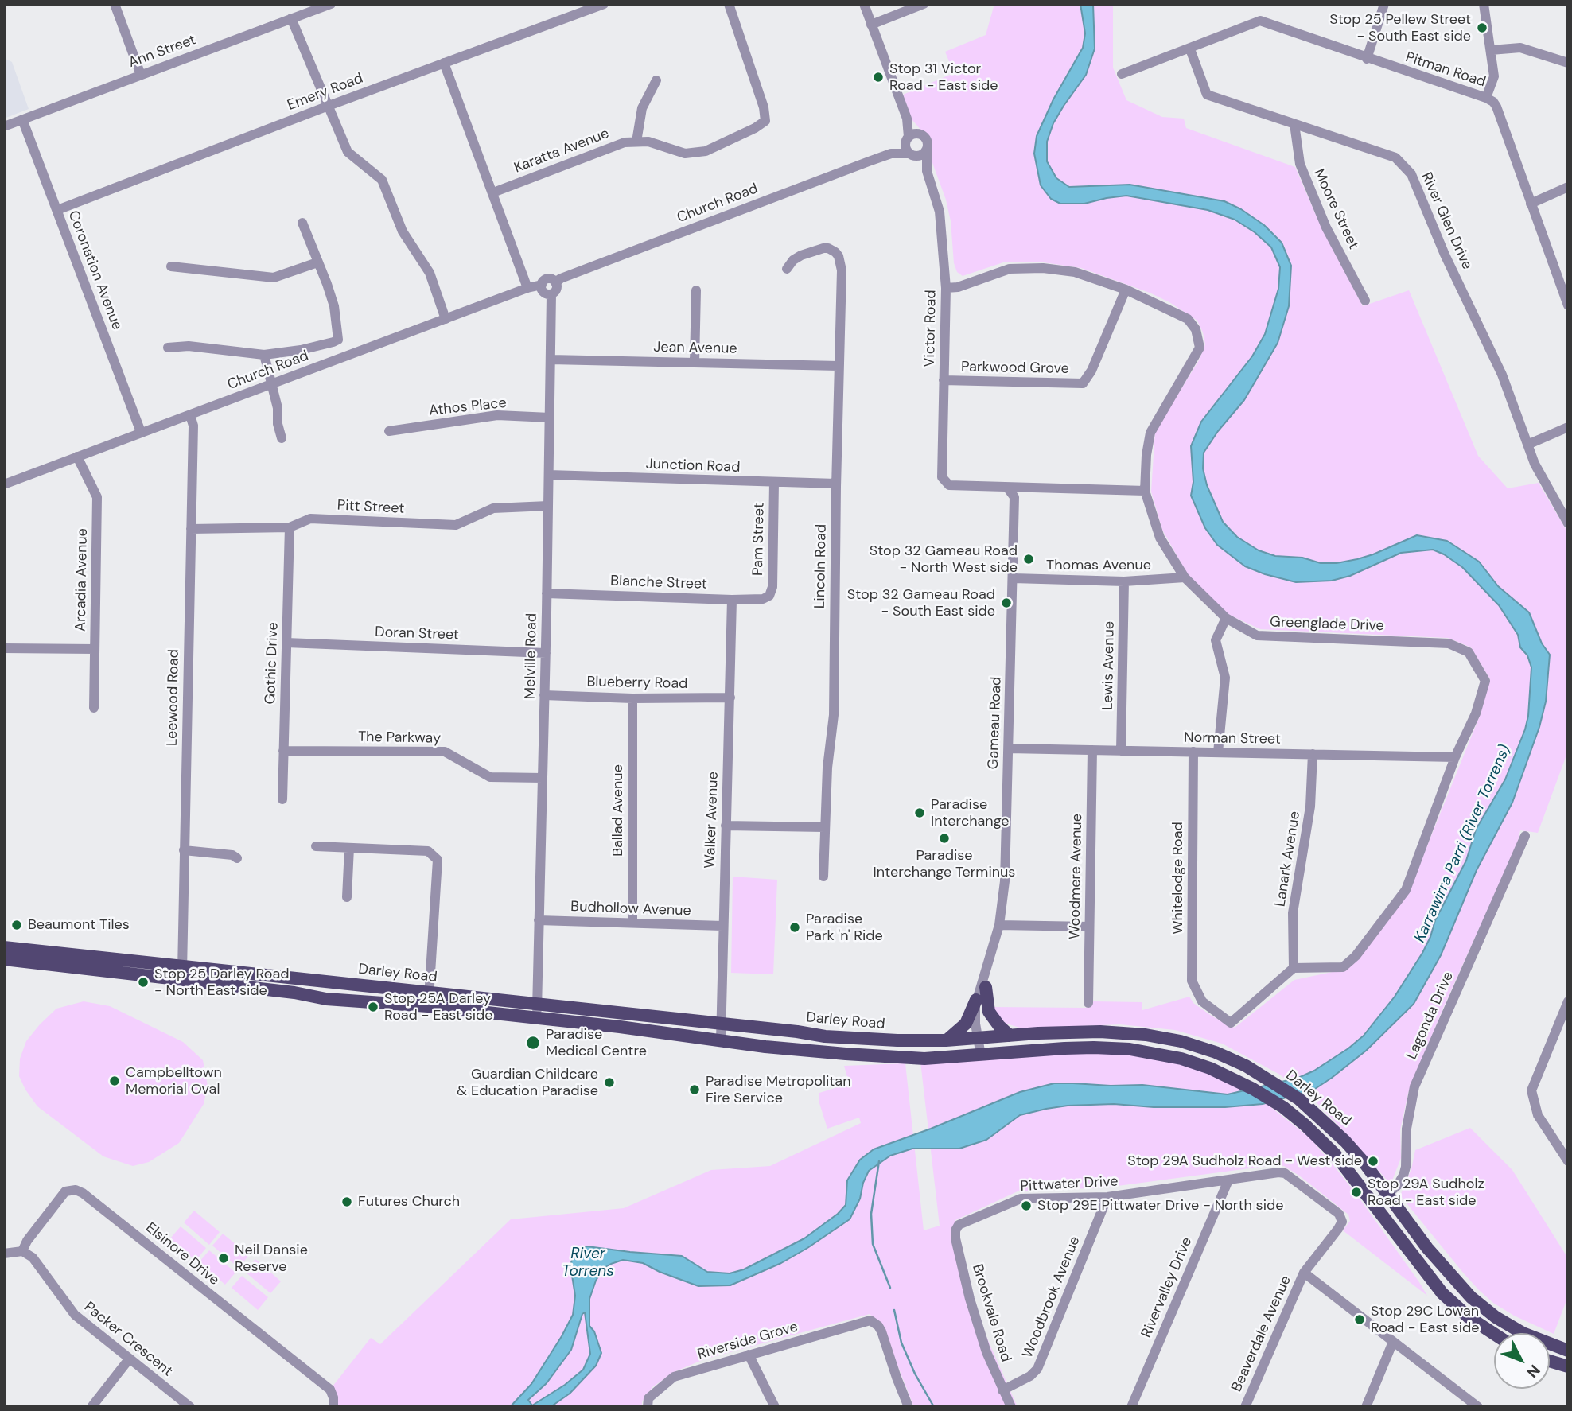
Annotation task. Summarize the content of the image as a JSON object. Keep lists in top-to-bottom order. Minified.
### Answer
{"streets":{"main road":["Darley Road"],"street":["Ann Street","Pitman Road","Emery Road","Karatta Avenue","Church Road","Moore Street","River Glen Drive","Coronation Avenue","Victor Road","Jean Avenue","Parkwood Grove","Athos Place","Junction Road","Pitt Street","Pam Street","Thomas Avenue","Lincoln Road","Arcadia Avenue","Blanche Street","Greenglade Drive","Doran Street","Melville Road","Gothic Drive","Lewis Avenue","Blueberry Road","Leewood Road","Gameau Road","The Parkway","Norman Street","Ballad Avenue","Walker Avenue","Lanark Avenue","Woodmere Avenue","Whitelodge Road","Budhollow Avenue","Lagonda Drive","Pittwater Drive","Elsinore Drive","Rivervalley Drive","Woodbrook Avenue","Brookvale Road","Beaverdale Avenue","Packer Crescent","Riverside Grove"]},"crossings":[["Ann Street","Coronation Avenue"],["Pitman Road","River Glen Drive"],["Emery Road","Coronation Avenue"],["Church Road","Coronation Avenue"],["Church Road","Victor Road"],["Church Road","Arcadia Avenue"],["Church Road","Melville Road"],["Church Road","Leewood Road"],["Moore Street","River Glen Drive"],["Victor Road","Parkwood Grove"],["Victor Road","Greenglade Drive"],["Victor Road","Gameau Road"],["Jean Avenue","Lincoln Road"],["Jean Avenue","Melville Road"],["Parkwood Grove","Greenglade Drive"],["Athos Place","Melville Road"],["Junction Road","Pam Street"],["Junction Road","Lincoln Road"],["Junction Road","Melville Road"],["Pitt Street","Melville Road"],["Pitt Street","Gothic Drive"],["Pitt Street","Leewood Road"],["Pam Street","Blanche Street"],["Thomas Avenue","Greenglade Drive"],["Thomas Avenue","Lewis Avenue"],["Thomas Avenue","Gameau Road"],["Blanche Street","Melville Road"],["Blanche Street","Walker Avenue"],["Greenglade Drive","Norman Street"],["Greenglade Drive","Lanark Avenue"],["Greenglade Drive","Whitelodge Road"],["Doran Street","Melville Road"],["Doran Street","Gothic Drive"],["Melville Road","Blueberry Road"],["Melville Road","The Parkway"],["Melville Road","Budhollow Avenue"],["Melville Road","Darley Road"],["Gothic Drive","The Parkway"],["Lewis Avenue","Norman Street"],["Blueberry Road","Ballad Avenue"],["Blueberry Road","Walker Avenue"],["Leewood Road","Darley Road"],["Gameau Road","Norman Street"],["Gameau Road","Darley Road"],["Norman Street","Lanark Avenue"],["Norman Street","Woodmere Avenue"],["Norman Street","Whitelodge Road"],["Ballad Avenue","Budhollow Avenue"],["Walker Avenue","Budhollow Avenue"],["Walker Avenue","Darley Road"],["Lanark Avenue","Whitelodge Road"],["Darley Road","Lagonda Drive"],["Pittwater Drive","Rivervalley Drive"],["Pittwater Drive","Woodbrook Avenue"],["Pittwater Drive","Brookvale Road"],["Pittwater Drive","Beaverdale Avenue"],["Elsinore Drive","Packer Crescent"],["Woodbrook Avenue","Brookvale Road"]],"water":["Karrawirra Parri (River Torrens)","River Torrens"],"places":["Stop 25 Pellew Street - South East side","Stop 31 Victor Road - East side","Stop 32 Gameau Road - North West side","Stop 32 Gameau Road - South East side","Paradise Interchange","Paradise Interchange Terminus","Beaumont Tiles","Paradise Park 'n' Ride","Stop 25 Darley Road - North East side","Stop 25A Darley Road - East side","Paradise Medical Centre","Campbelltown Memorial Oval","Guardian Childcare & Education Paradise","Paradise Metropolitan Fire Service","Stop 29A Sudholz Road - West side","Stop 29A Sudholz Road - East side","Futures Church","Stop 29E Pittwater Drive - North side","Neil Dansie Reserve","Stop 29C Lowan Road - East side"],"north":"bottom right"}
